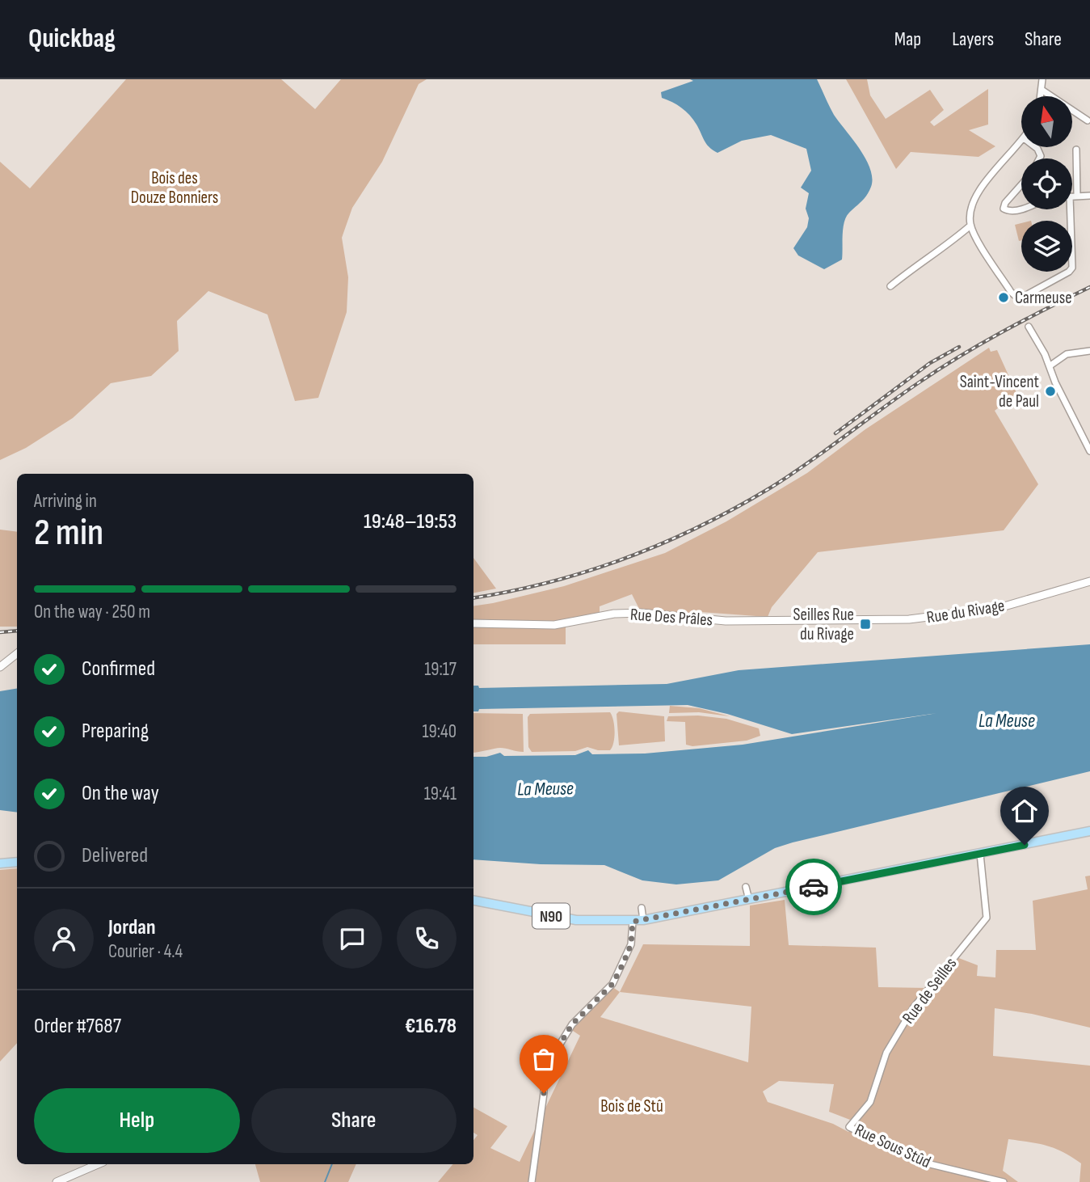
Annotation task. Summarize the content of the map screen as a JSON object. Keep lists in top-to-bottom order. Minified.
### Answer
{"streets":{"main road":["N90"],"street":["Rue du Rivage","Rue Des Prâles","Rue de Seilles","Rue Sous Stûd"]},"crossings":[["Rue du Rivage","Rue Des Prâles"],["N90","Rue de Seilles"],["Rue de Seilles","Rue Sous Stûd"]],"water":["La Meuse"],"parks":["Bois des Douze Bonniers","Bois de Stû"],"places":{"other":["Carmeuse","Saint-Vincent de Paul"],"transit":["Seilles Rue du Rivage"]},"north":"top","page":{"header":"Quickbag","nav":["Map","Layers","Share"],"heading":["2 min","Arriving in","19:48–19:53"],"panel":["Jordan","Courier · 4.4","Order #7687","€16.78"],"bar":"On the way · 250 m","list":[["Confirmed","19:17"],["Preparing","19:40"],["On the way","19:41"],"Delivered"],"buttons":["Help","Share"]}}
